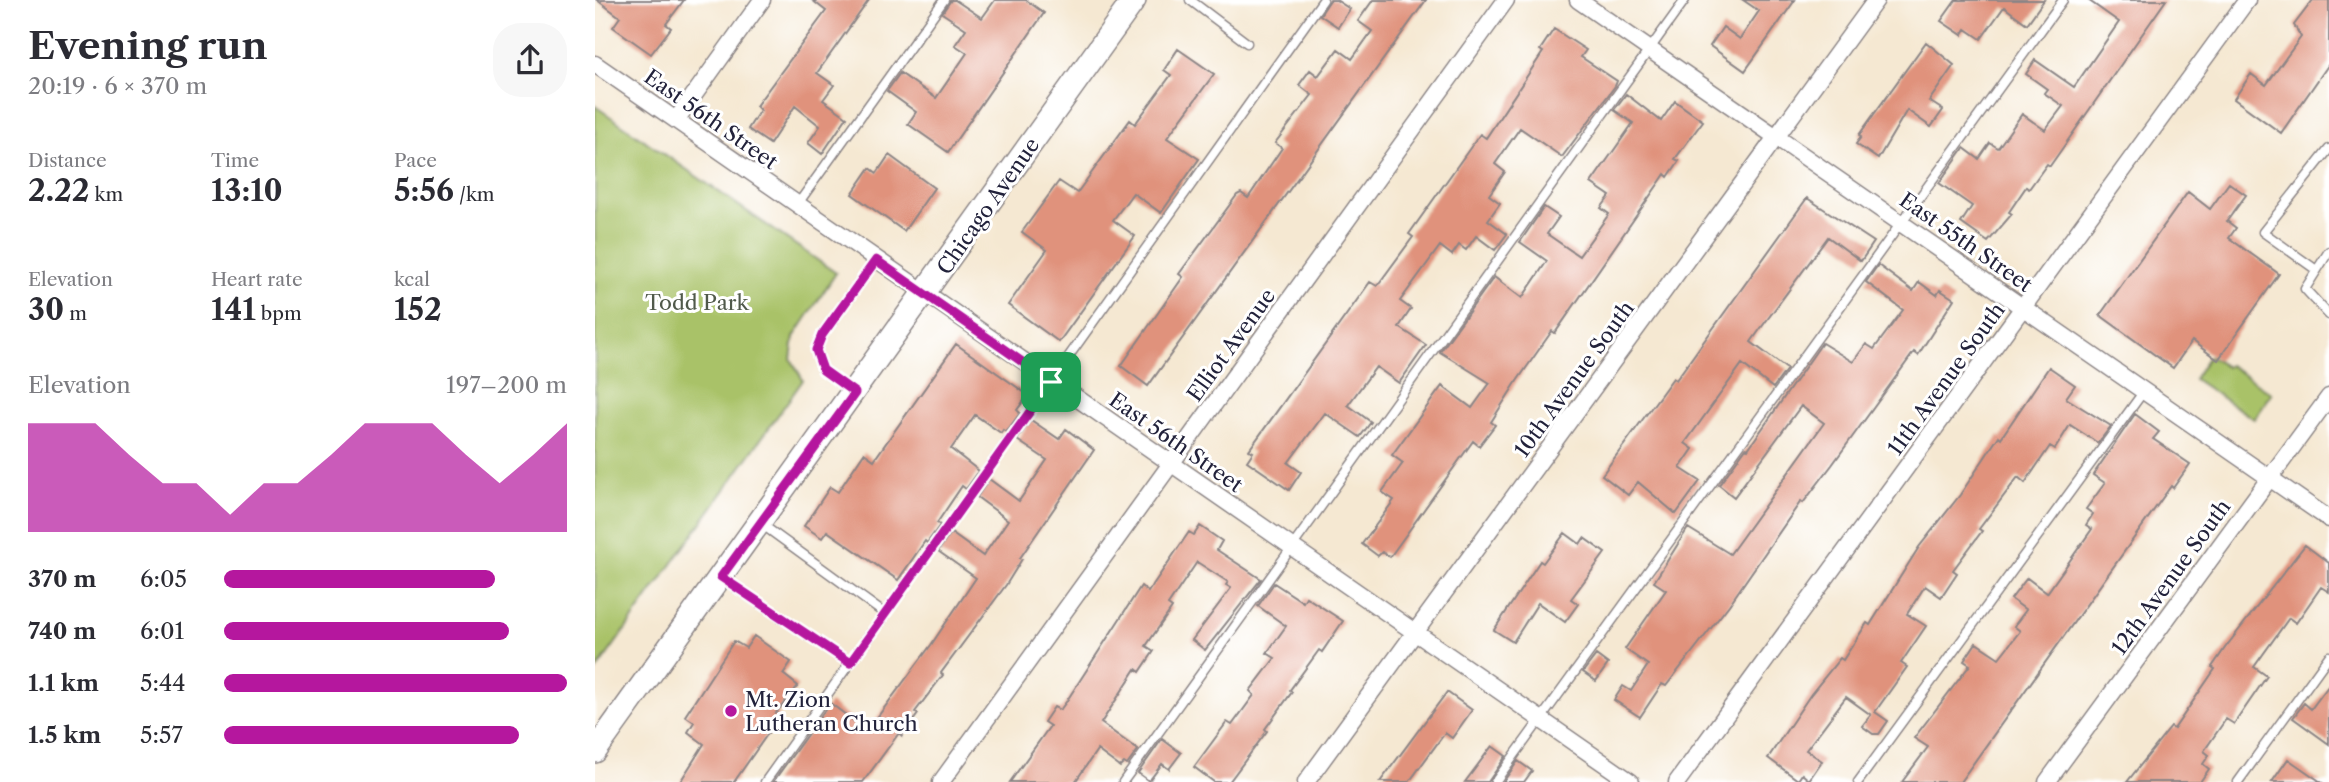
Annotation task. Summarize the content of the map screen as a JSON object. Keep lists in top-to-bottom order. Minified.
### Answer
{"streets":{"street":["East 56th Street","Chicago Avenue","East 55th Street","Elliot Avenue","10th Avenue South","11th Avenue South","12th Avenue South"]},"crossings":[["East 56th Street","Chicago Avenue"],["East 56th Street","Elliot Avenue"],["East 56th Street","10th Avenue South"],["East 55th Street","10th Avenue South"],["East 55th Street","11th Avenue South"],["East 55th Street","12th Avenue South"]],"parks":["Todd Park"],"places":["Mt. Zion Lutheran Church"],"page":{"heading":["Evening run","20:19 · 6 × 370 m"],"stats":[["Distance","2.22 km"],["Time","13:10"],["Pace","5:56 /km"],["Elevation","30 m"],["Heart rate","141 bpm"],["kcal","152"]],"chart":["Elevation","197–200 m"],"list":[{"name":"370 m","note":"6:05"},{"name":"740 m","note":"6:01"},{"name":"1.1 km","note":"5:44"},{"name":"1.5 km","note":"5:57"}]}}
